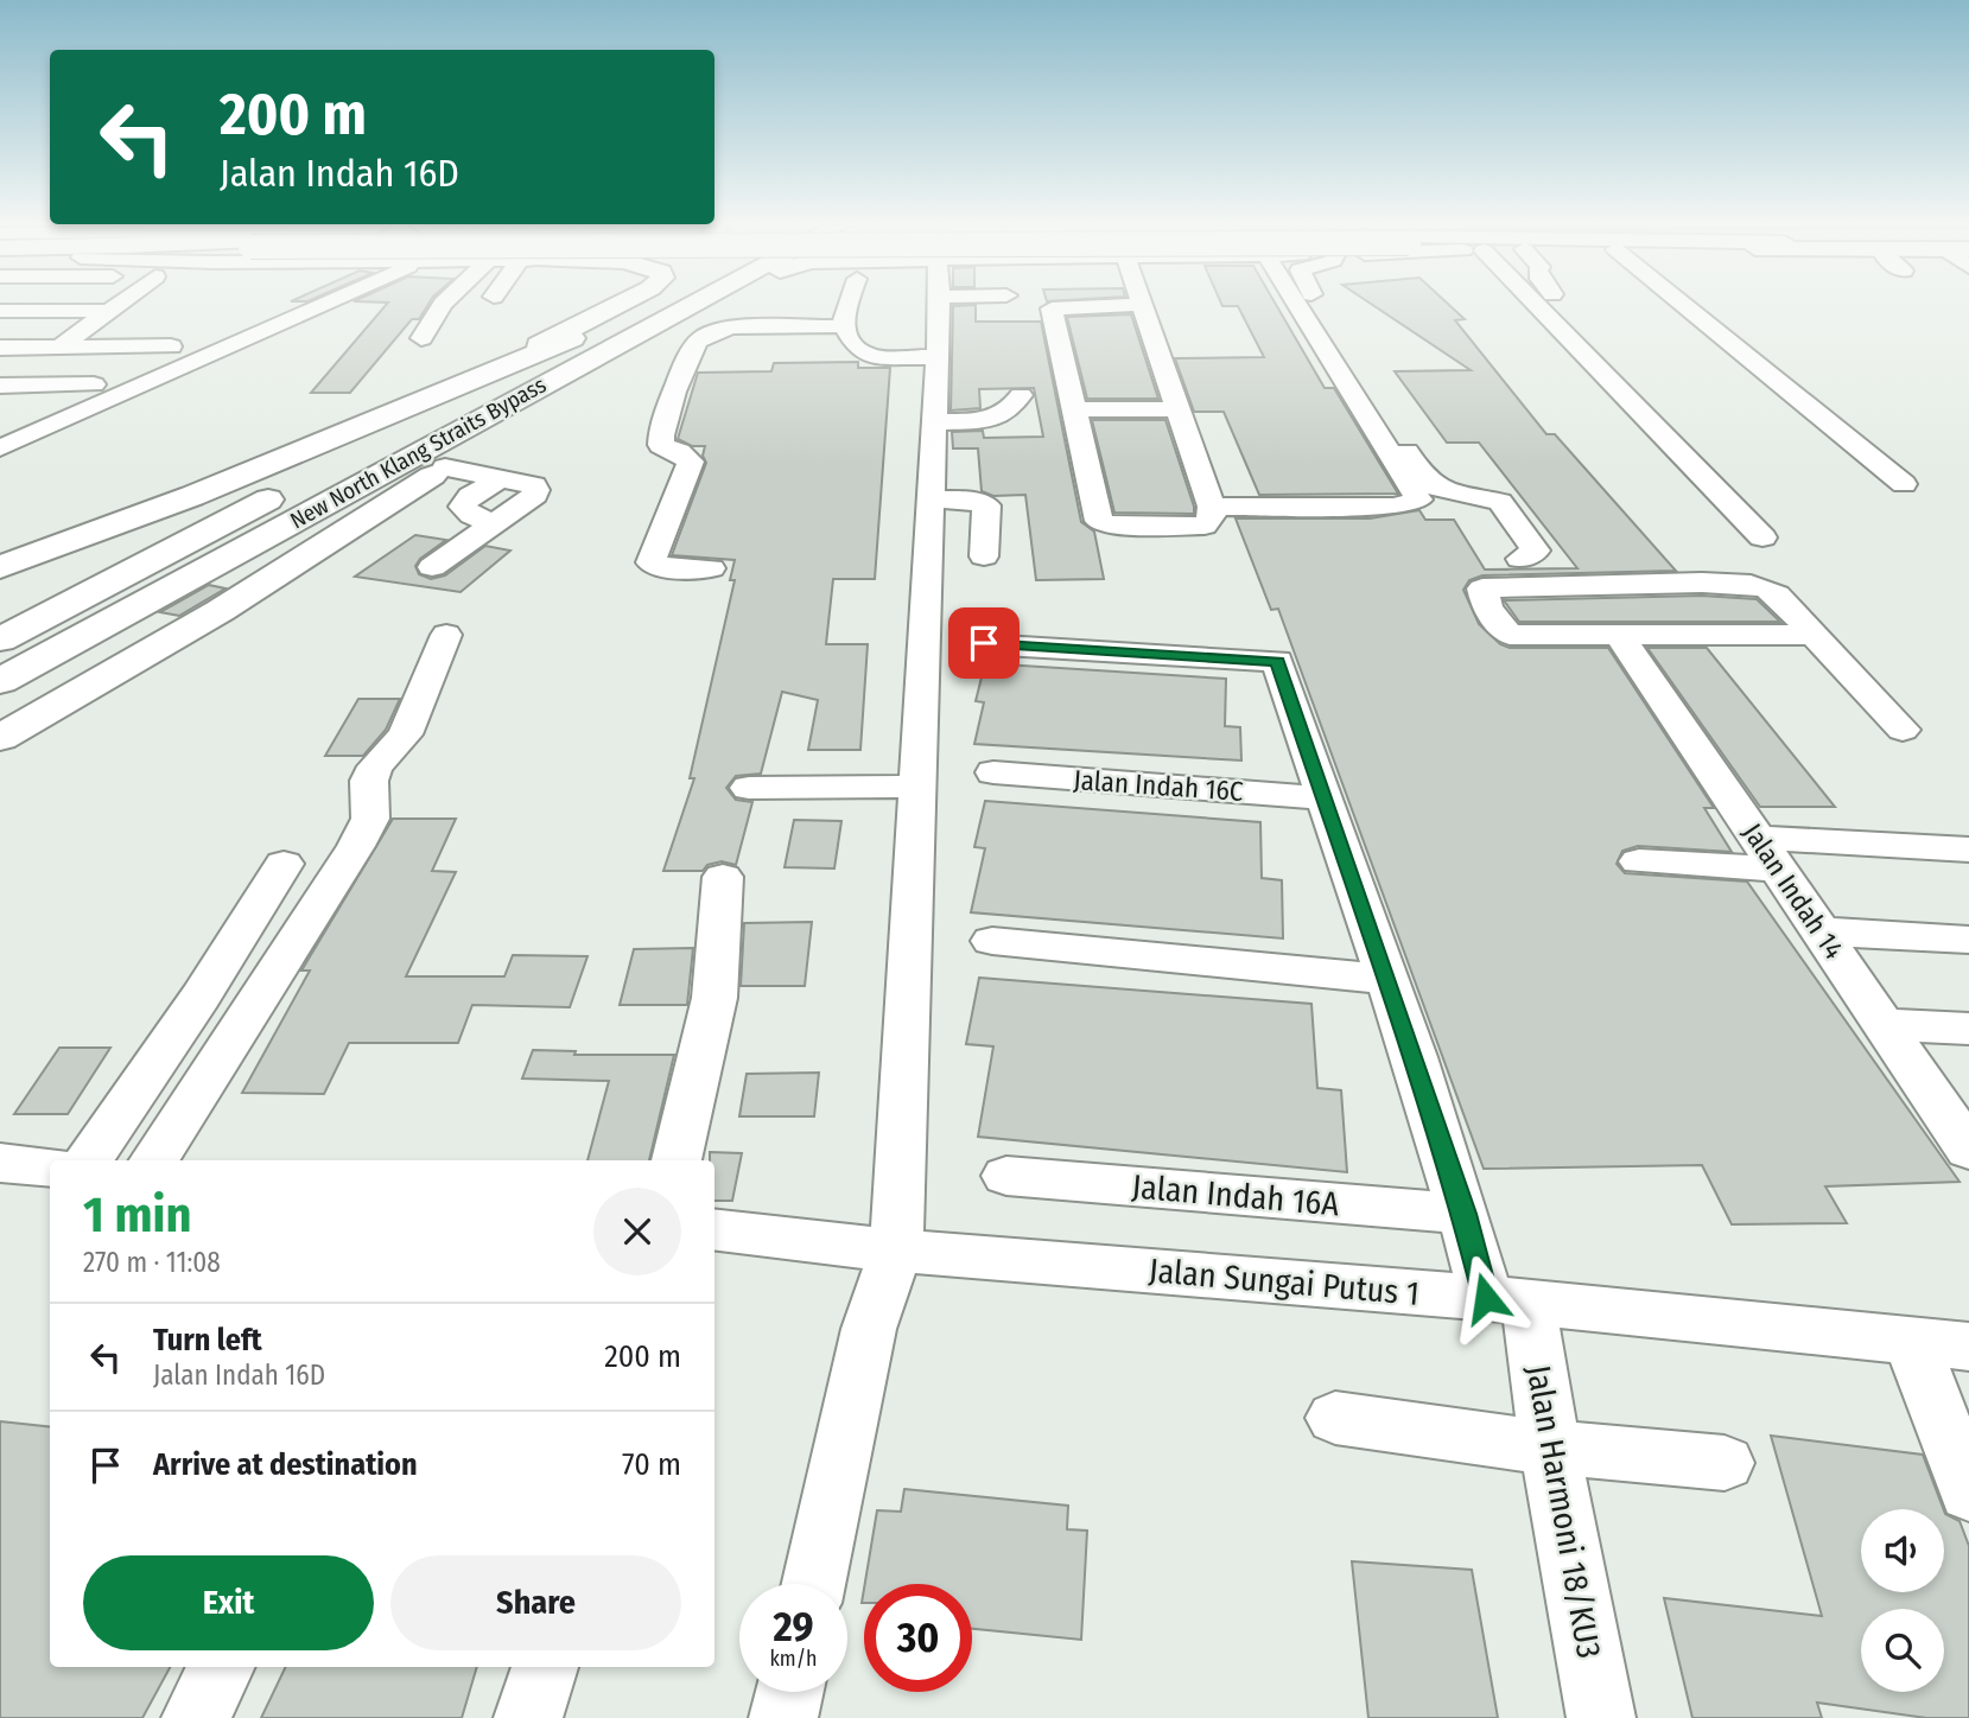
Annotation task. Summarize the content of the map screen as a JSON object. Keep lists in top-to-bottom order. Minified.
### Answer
{"streets":{"main road":["New North Klang Straits Bypass"],"street":["Jalan Indah 16C","Jalan Indah 14","Jalan Indah 16A","Jalan Sungai Putus 1","Jalan Harmoni 18/KU3"]},"crossings":[["Jalan Indah 16C","Jalan Harmoni 18/KU3"],["Jalan Indah 16A","Jalan Harmoni 18/KU3"],["Jalan Sungai Putus 1","Jalan Harmoni 18/KU3"]],"page":{"turn":["200 m","Jalan Indah 16D"],"heading":["1 min","270 m · 11:08"],"list":[{"name":"Turn left","note":"Jalan Indah 16D","value":"200 m"},{"name":"Arrive at destination","value":"70 m"}],"buttons":["Exit","Share"],"speed":"29 km/h","limit":"30"}}
